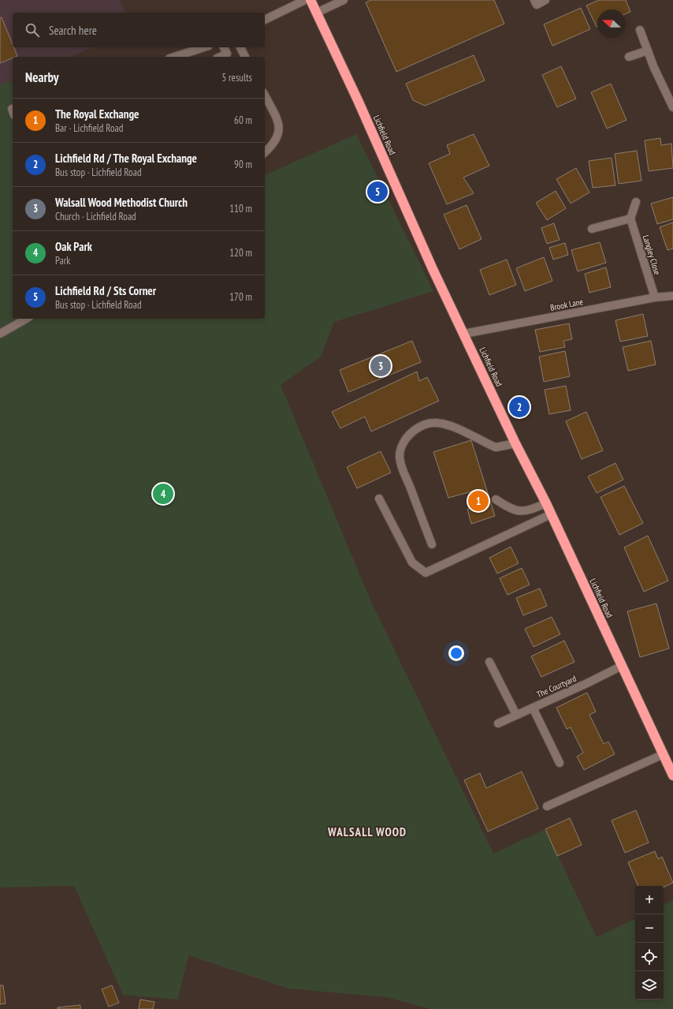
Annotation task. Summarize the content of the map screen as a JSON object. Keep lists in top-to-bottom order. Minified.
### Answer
{"streets":{"highway":["Lichfield Road"],"street":["Langley Close","Brook Lane","The Courtyard"]},"crossings":[["Lichfield Road","Brook Lane"],["Lichfield Road","The Courtyard"],["Langley Close","Brook Lane"]],"districts":["WALSALL WOOD"],"north":"left","page":{"search":"Search here","heading":["Nearby","5 results"],"list":[{"mark":"1","name":"The Royal Exchange","note":"Bar · Lichfield Road","value":"60 m"},{"mark":"2","name":"Lichfield Rd / The Royal Exchange","note":"Bus stop · Lichfield Road","value":"90 m"},{"mark":"3","name":"Walsall Wood Methodist Church","note":"Church · Lichfield Road","value":"110 m"},{"mark":"4","name":"Oak Park","note":"Park","value":"120 m"},{"mark":"5","name":"Lichfield Rd / Sts Corner","note":"Bus stop · Lichfield Road","value":"170 m"}],"pins":["5","3","2","4","1"],"map_buttons":["+","−"]}}
